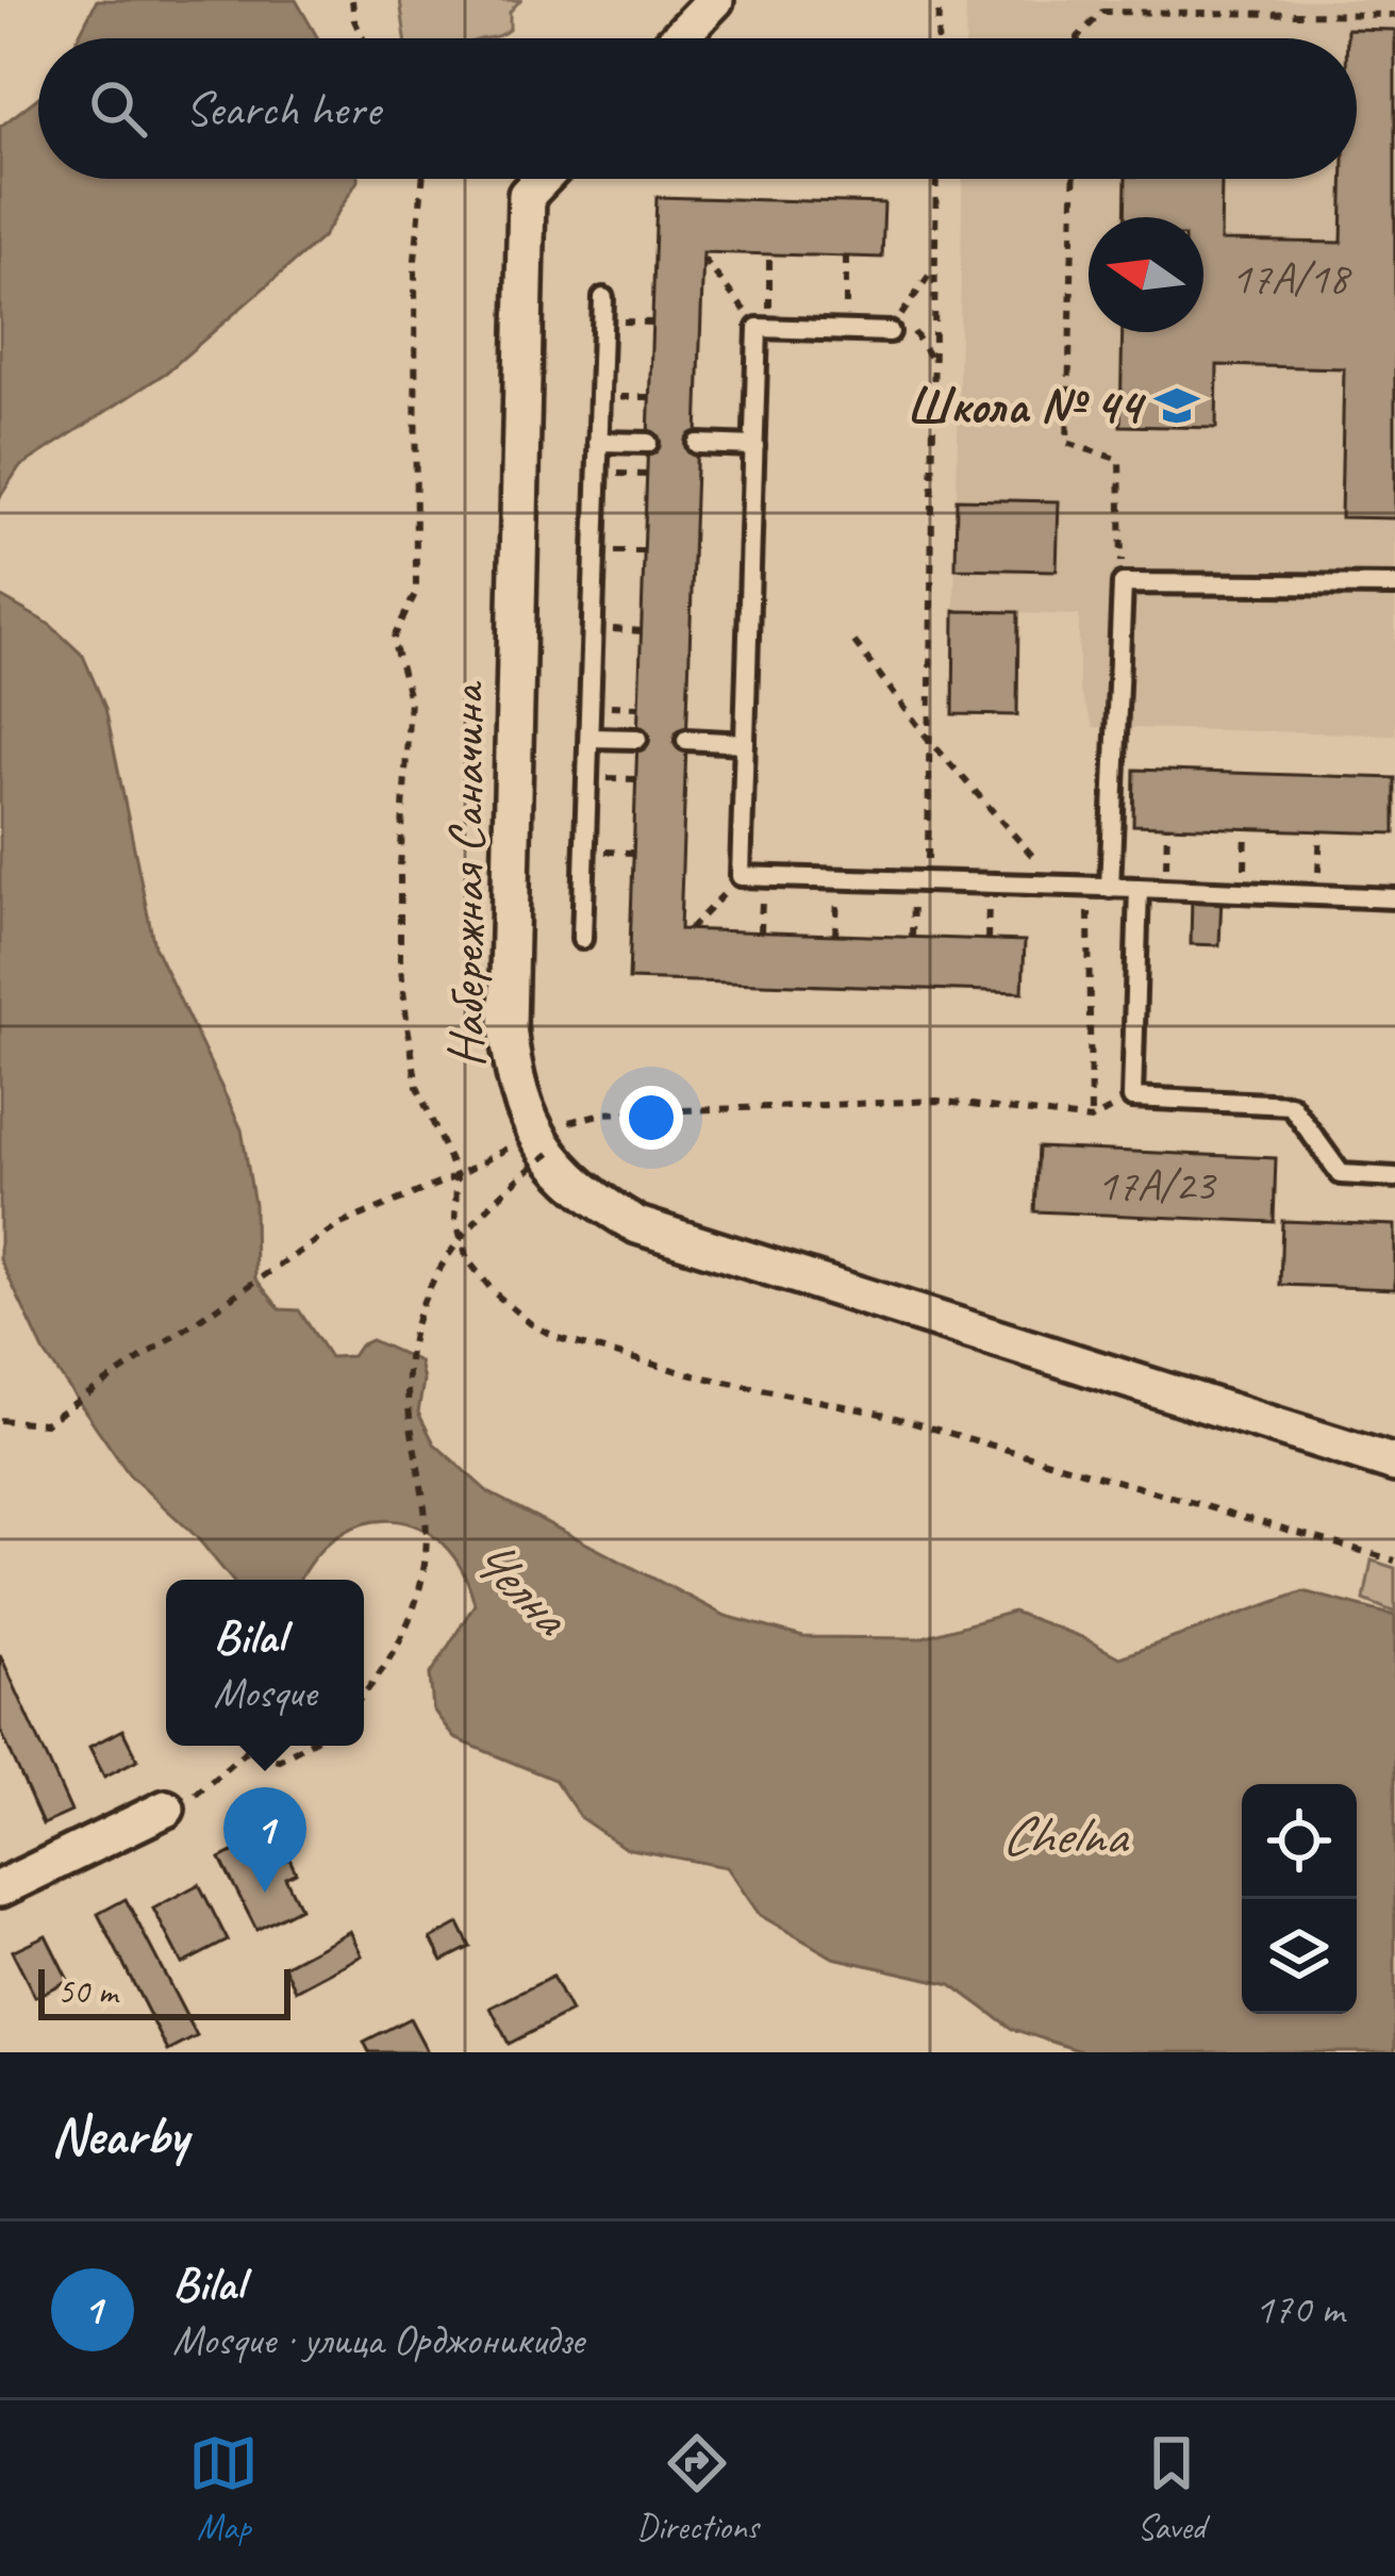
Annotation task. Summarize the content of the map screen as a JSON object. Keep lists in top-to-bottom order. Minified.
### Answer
{"streets":{"street":["Набережная Саначина"]},"water":["Челна","Chelna"],"places":{"school or university":["Школа № 44"]},"house_numbers":["17А/18","17А/23"],"scale_bar":"50 m","north":"left","page":{"search":"Search here","popup":["Bilal","Mosque"],"pins":"1","scale":"50 m","heading":"Nearby","list":[{"mark":"1","name":"Bilal","note":"Mosque · улица Орджоникидзе","value":"170 m"}],"nav":["Map","Directions","Saved"]}}
